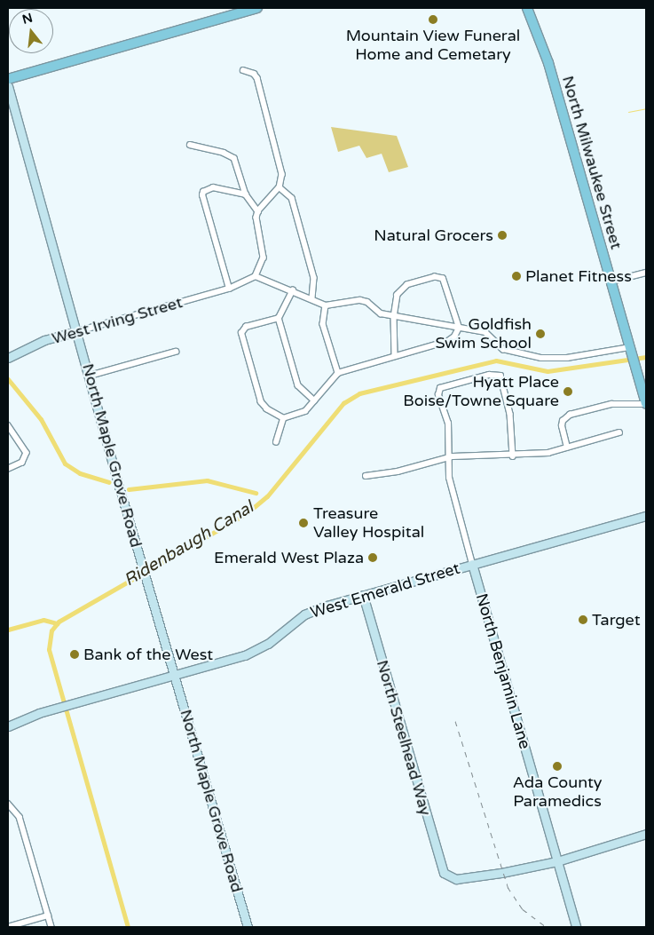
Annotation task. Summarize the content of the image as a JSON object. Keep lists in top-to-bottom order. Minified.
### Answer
{"streets":{"main road":["North Milwaukee Street","West Irving Street","North Maple Grove Road","West Emerald Street","North Benjamin Lane","North Steelhead Way"]},"crossings":[["West Irving Street","North Maple Grove Road"],["North Maple Grove Road","West Emerald Street"],["West Emerald Street","North Benjamin Lane"],["West Emerald Street","North Steelhead Way"],["North Benjamin Lane","North Steelhead Way"]],"water":["Ridenbaugh Canal"],"places":["Mountain View Funeral Home and Cemetary","Natural Grocers","Planet Fitness","Goldfish Swim School","Hyatt Place Boise/Towne Square","Treasure Valley Hospital","Emerald West Plaza","Target","Bank of the West","Ada County Paramedics"],"north":"top"}
